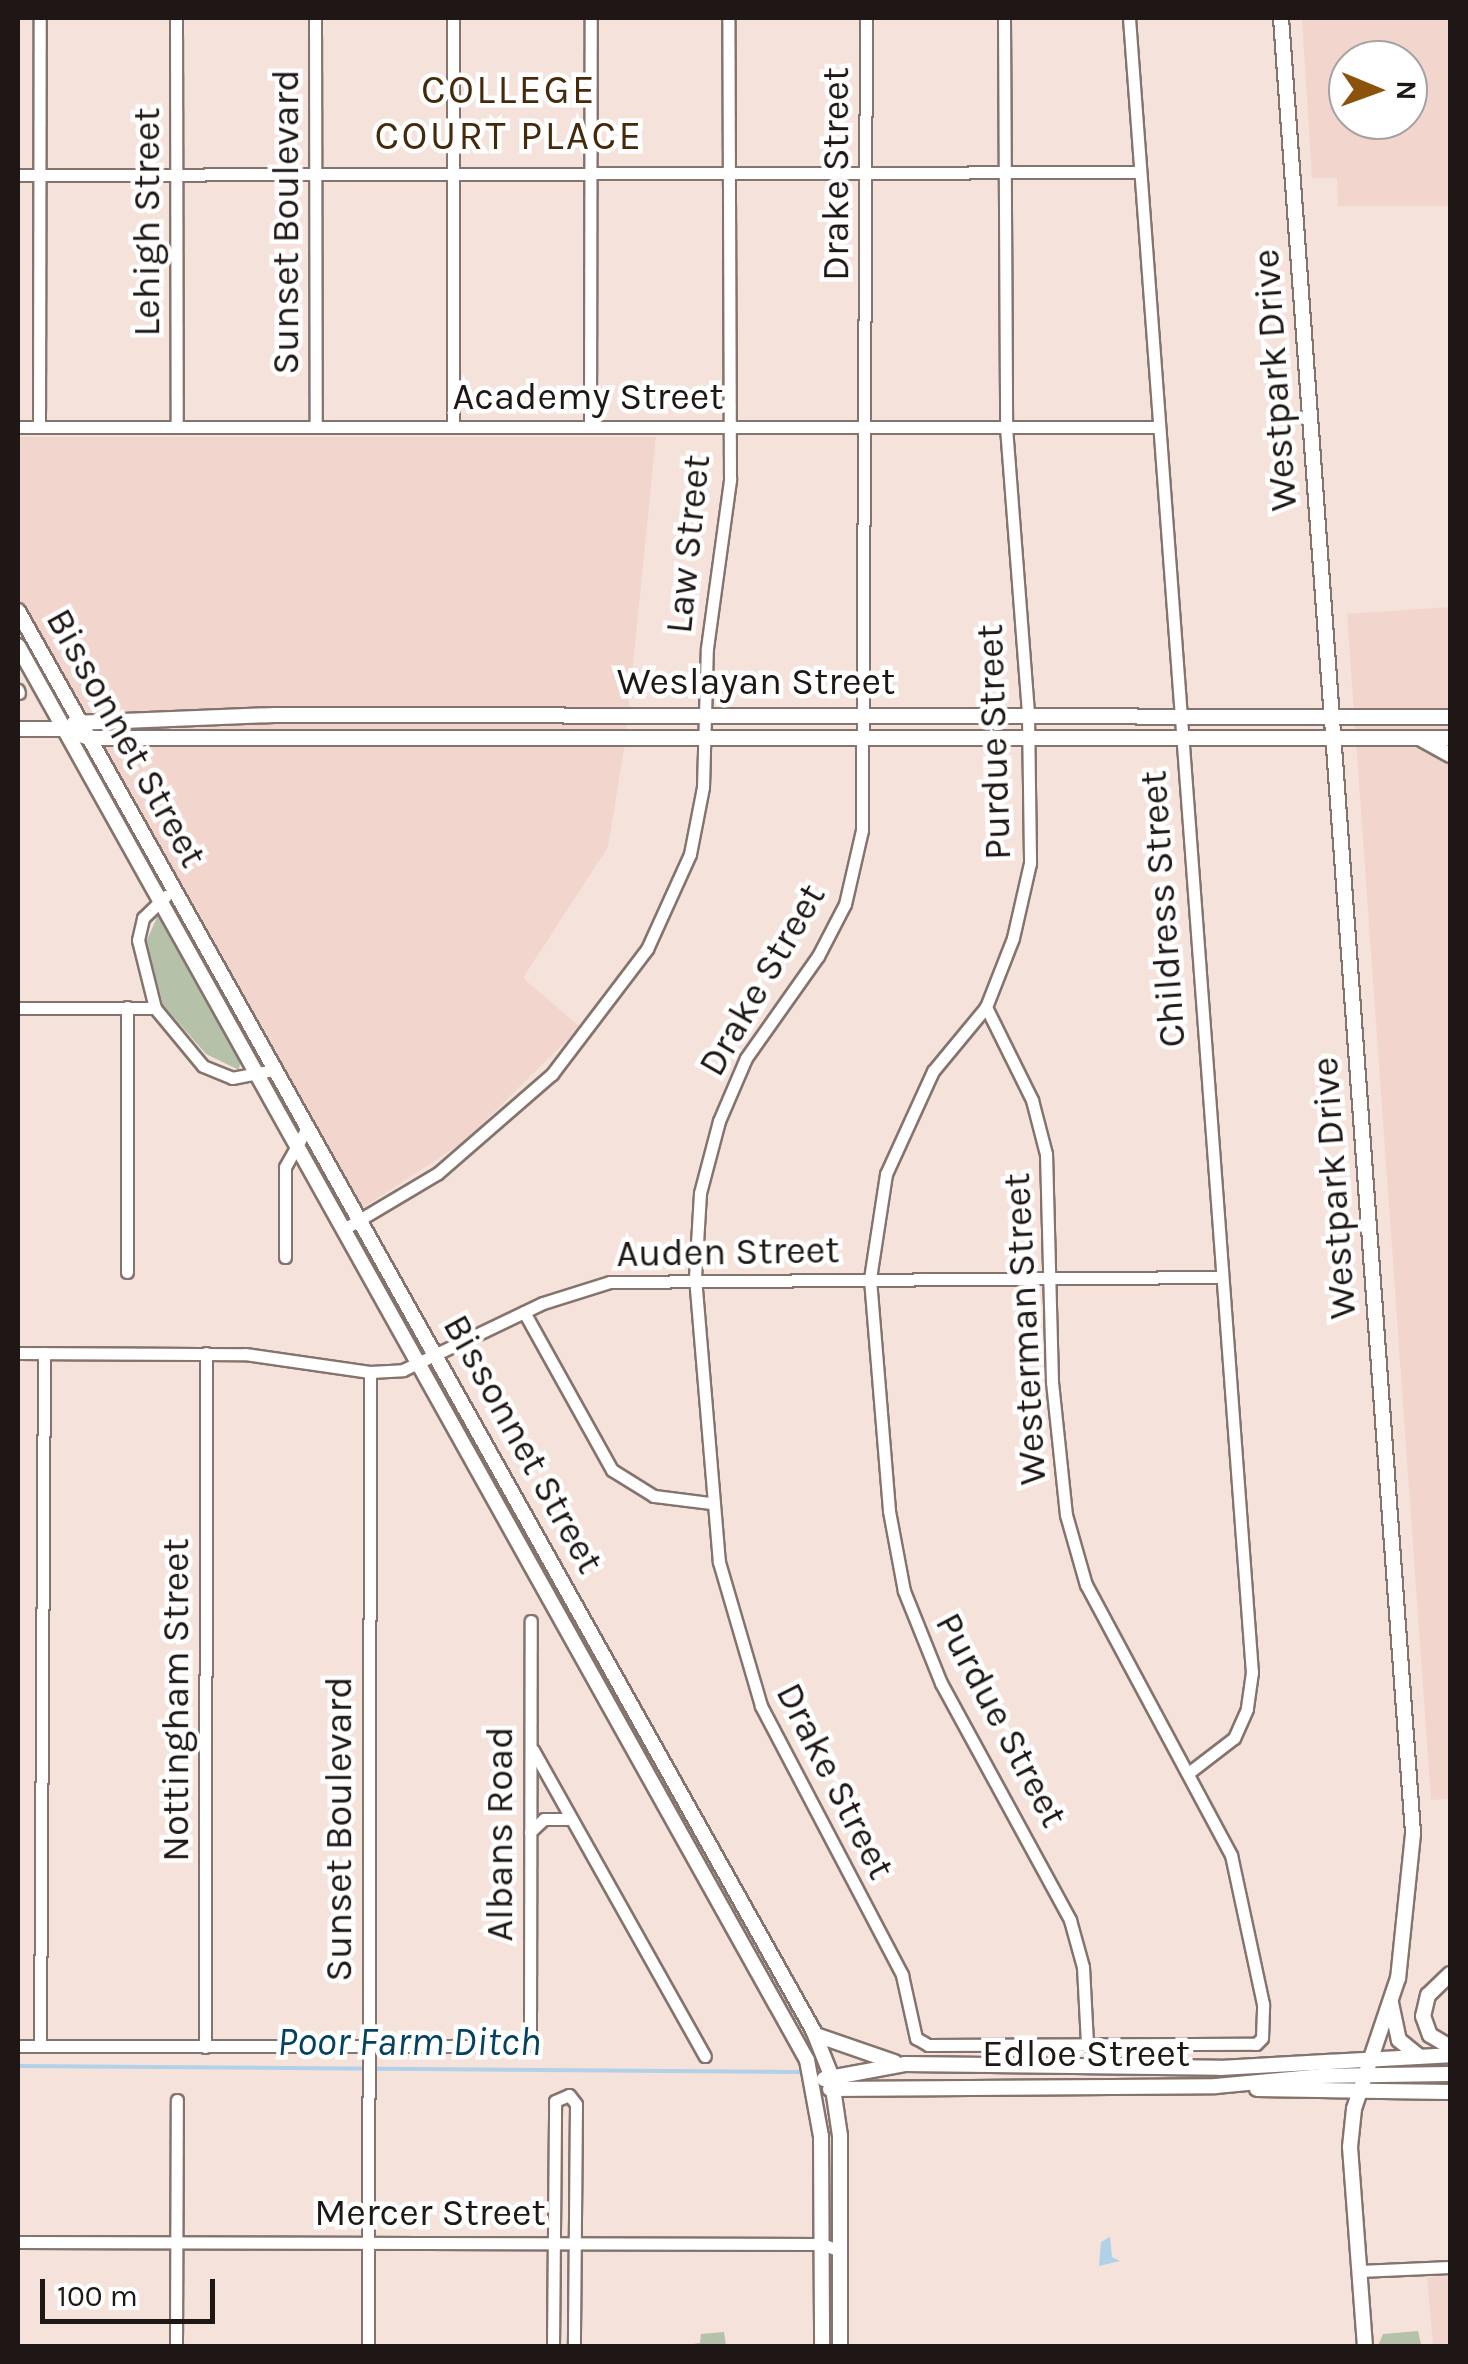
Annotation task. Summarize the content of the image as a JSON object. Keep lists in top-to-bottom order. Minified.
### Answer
{"streets":{"main road":["Westpark Drive","Weslayan Street","Bissonnet Street","Edloe Street"],"street":["Drake Street","Lehigh Street","Sunset Boulevard","Academy Street","Law Street","Purdue Street","Childress Street","Auden Street","Westerman Street","Nottingham Street","Albans Road","Mercer Street"]},"crossings":[["Drake Street","Academy Street"],["Drake Street","Weslayan Street"],["Drake Street","Auden Street"],["Drake Street","Edloe Street"],["Lehigh Street","Academy Street"],["Sunset Boulevard","Academy Street"],["Sunset Boulevard","Auden Street"],["Sunset Boulevard","Albans Road"],["Sunset Boulevard","Mercer Street"],["Westpark Drive","Weslayan Street"],["Westpark Drive","Edloe Street"],["Academy Street","Law Street"],["Academy Street","Purdue Street"],["Academy Street","Childress Street"],["Law Street","Weslayan Street"],["Law Street","Bissonnet Street"],["Weslayan Street","Bissonnet Street"],["Weslayan Street","Purdue Street"],["Weslayan Street","Childress Street"],["Bissonnet Street","Auden Street"],["Bissonnet Street","Edloe Street"],["Bissonnet Street","Mercer Street"],["Purdue Street","Auden Street"],["Purdue Street","Westerman Street"],["Purdue Street","Edloe Street"],["Childress Street","Auden Street"],["Childress Street","Westerman Street"],["Auden Street","Westerman Street"],["Auden Street","Nottingham Street"],["Westerman Street","Edloe Street"]],"districts":["COLLEGE COURT PLACE"],"water":["Poor Farm Ditch"],"scale_bar":"100 m","north":"right"}
